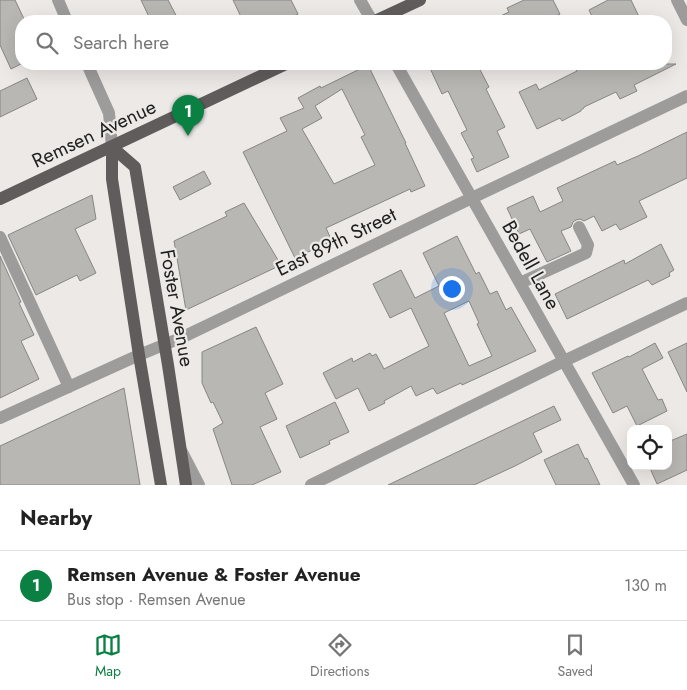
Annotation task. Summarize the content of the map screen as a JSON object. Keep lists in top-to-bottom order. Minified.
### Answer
{"streets":{"main road":["Remsen Avenue","Foster Avenue"],"street":["East 89th Street","Bedell Lane"]},"crossings":[["Remsen Avenue","Foster Avenue"],["East 89th Street","Bedell Lane"],["East 89th Street","Foster Avenue"]],"page":{"search":"Search here","pins":"1","heading":"Nearby","list":[{"mark":"1","name":"Remsen Avenue & Foster Avenue","note":"Bus stop · Remsen Avenue","value":"130 m"}],"nav":["Map","Directions","Saved"]}}
